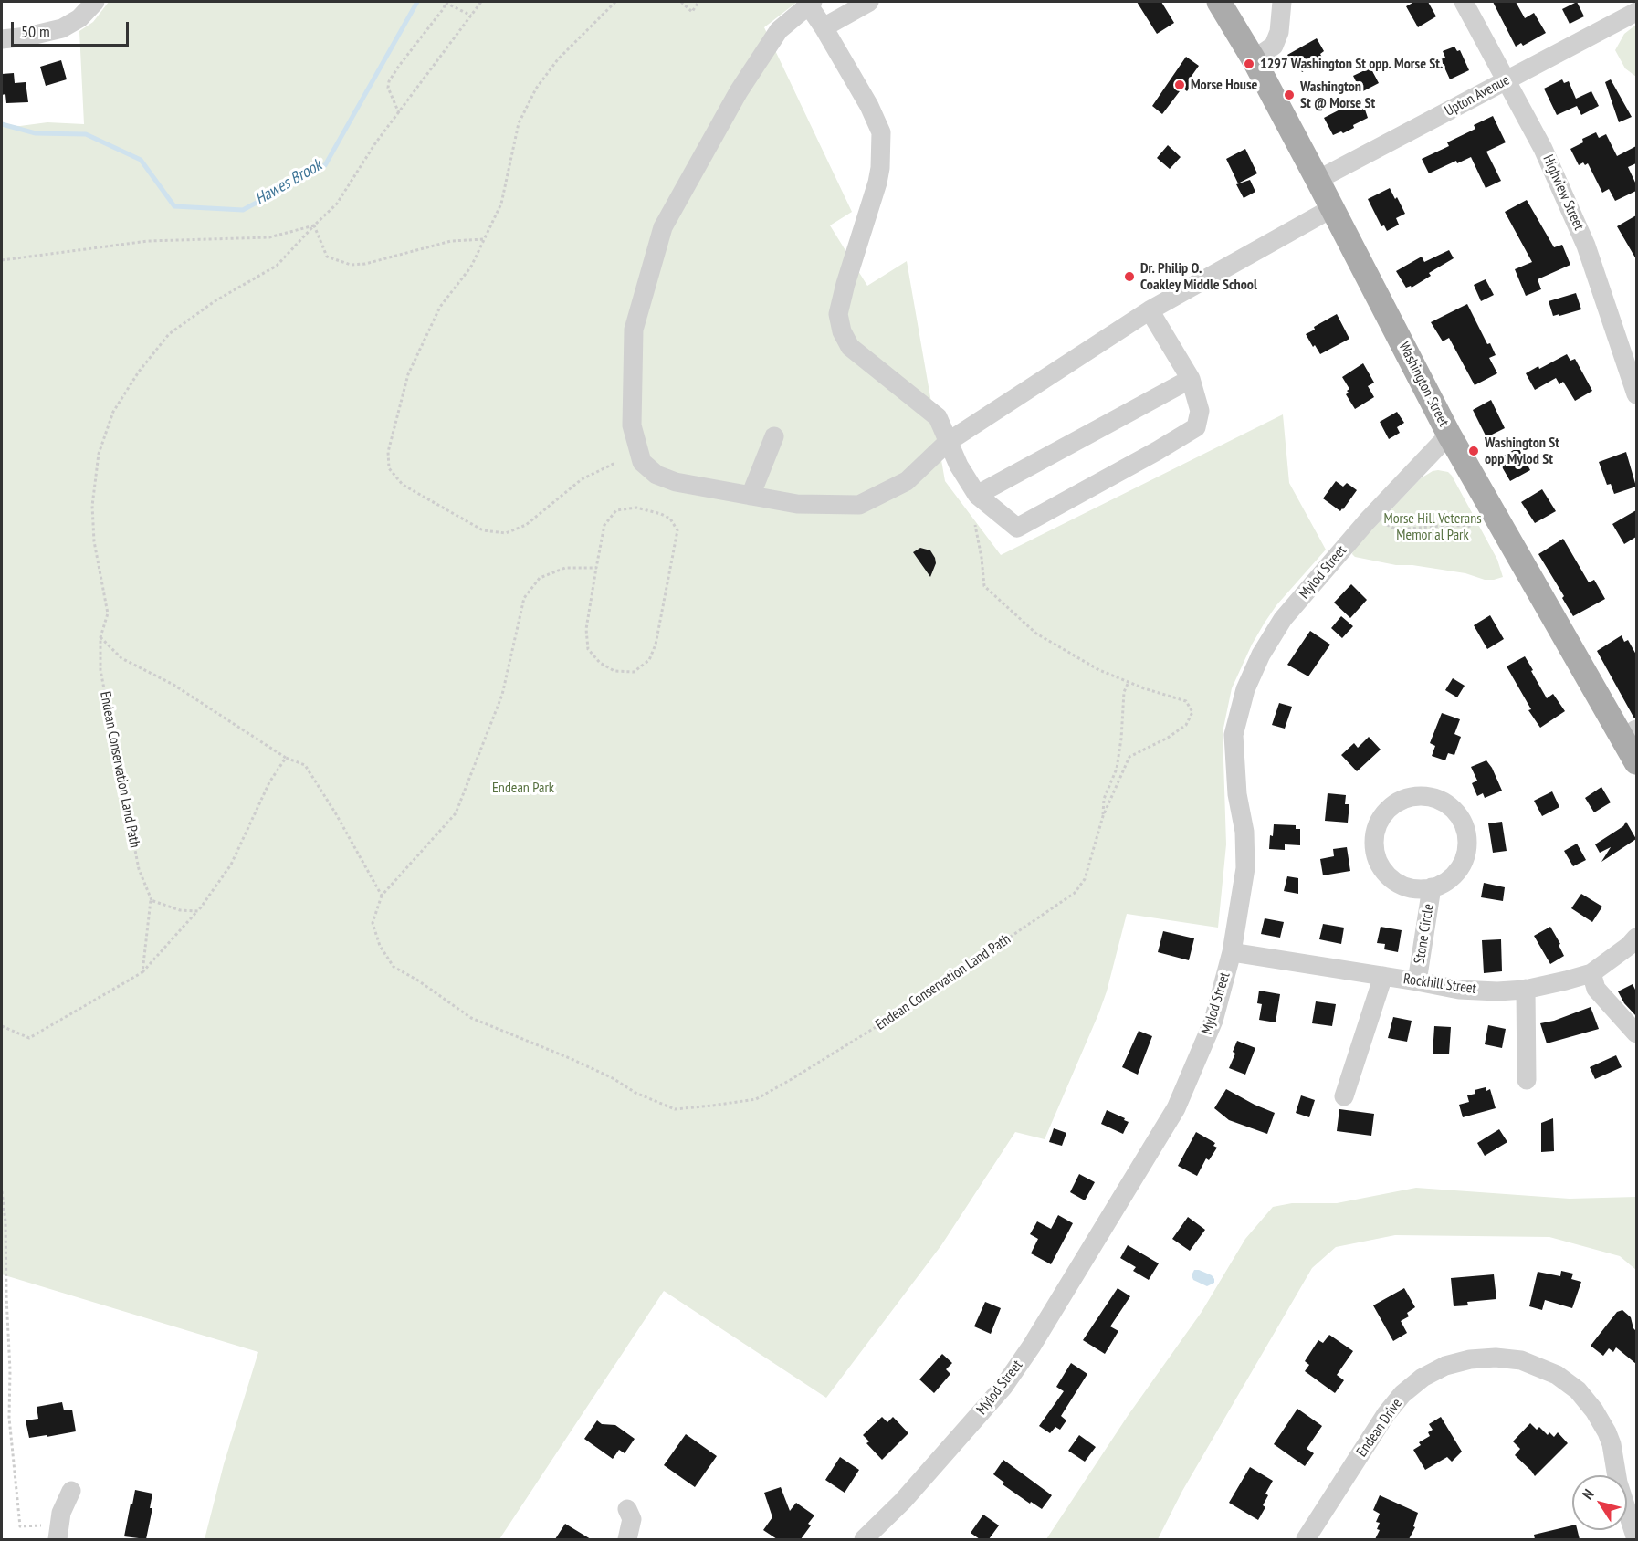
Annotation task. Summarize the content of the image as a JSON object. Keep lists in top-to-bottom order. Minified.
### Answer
{"streets":{"main road":["Washington Street"],"street":["Upton Avenue","Highview Street","Mylod Street","Stone Circle","Rockhill Street","Endean Drive"],"path":["Endean Conservation Land Path"]},"crossings":[["Upton Avenue","Highview Street"],["Upton Avenue","Washington Street"],["Washington Street","Mylod Street"],["Mylod Street","Rockhill Street"],["Stone Circle","Rockhill Street"]],"water":["Hawes Brook"],"parks":["Morse Hill Veterans Memorial Park","Endean Park"],"places":["1297 Washington St opp. Morse St.","Morse House","Washington St @ Morse St","Dr. Philip O. Coakley Middle School","Washington St opp Mylod St"],"scale_bar":"50 m","north":"top left"}
